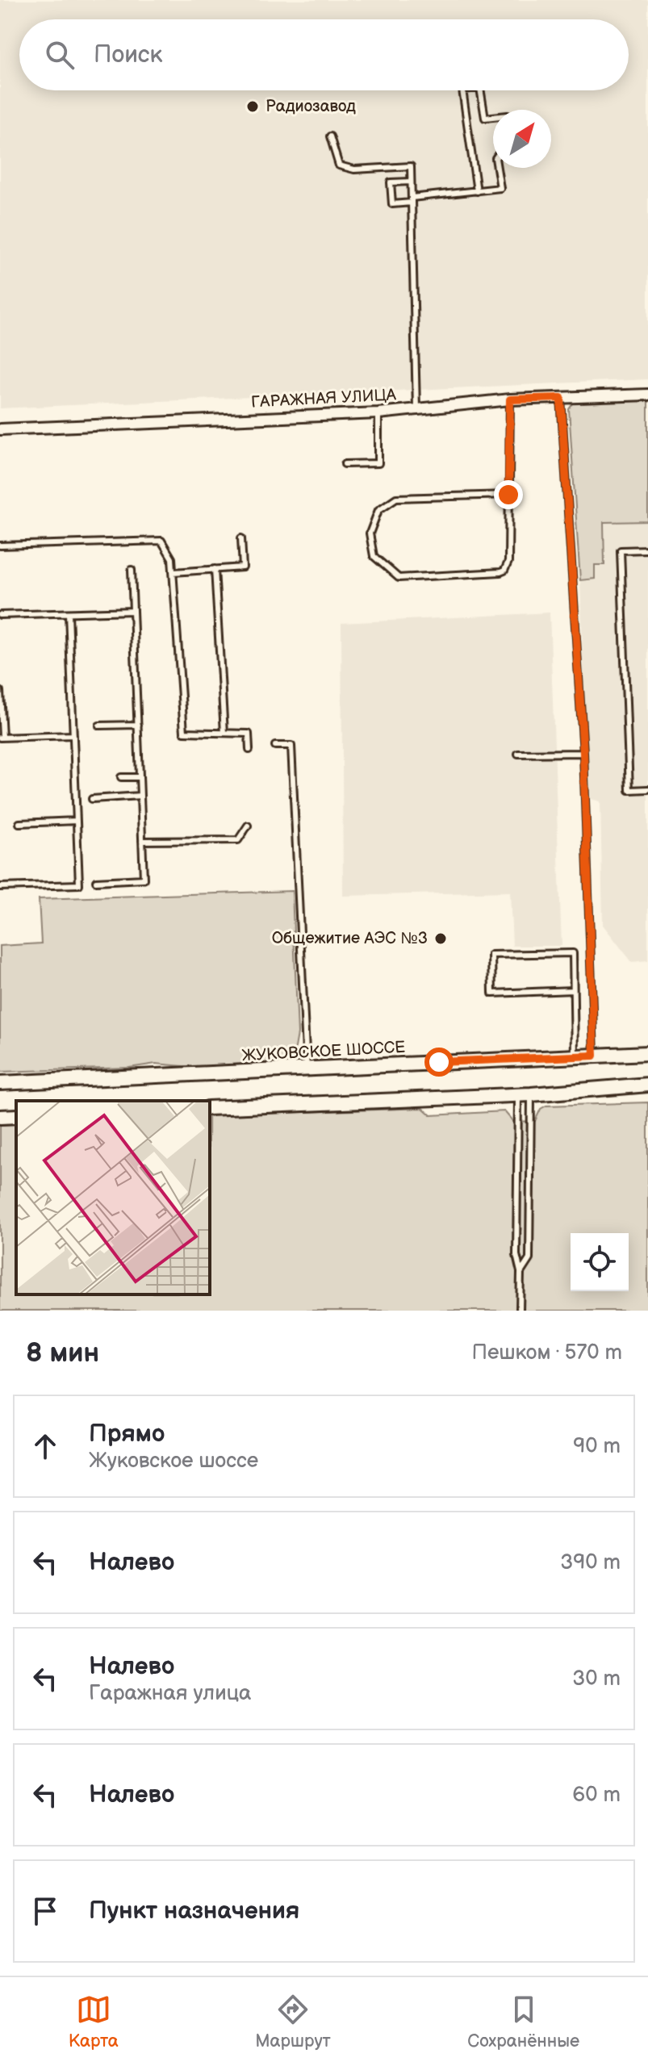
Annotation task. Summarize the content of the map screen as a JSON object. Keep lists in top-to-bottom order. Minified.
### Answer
{"streets":{"main road":["ЖУКОВСКОЕ ШОССЕ"],"street":["ГАРАЖНАЯ УЛИЦА"]},"places":["Радиозавод","Общежитие АЭС №3"],"north":"top right","page":{"search":"Поиск","heading":["8 мин","Пешком · 570 m"],"list":[["Прямо","Жуковское шоссе","90 m"],["Налево","390 m"],["Налево","Гаражная улица","30 m"],["Налево","60 m"],"Пункт назначения"],"nav":["Карта","Маршрут","Сохранённые"]}}
